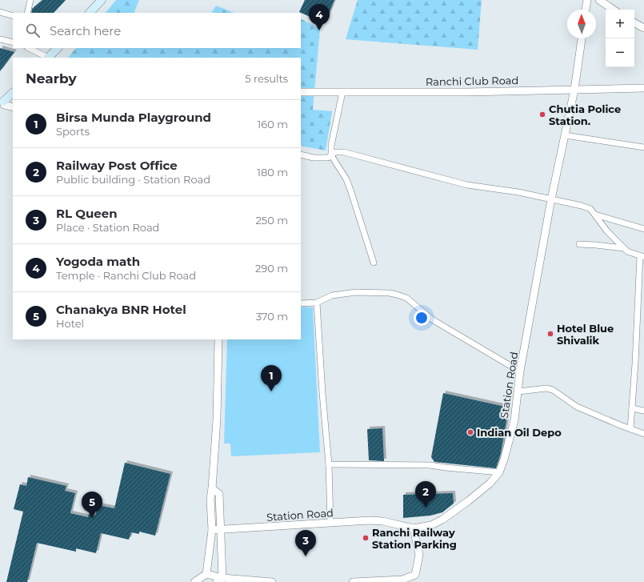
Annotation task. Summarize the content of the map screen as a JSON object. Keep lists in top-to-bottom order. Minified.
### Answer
{"streets":{"street":["Ranchi Club Road","Station Road"]},"crossings":[["Ranchi Club Road","Station Road"]],"places":["Chutia Police Station.","Hotel Blue Shivalik","Indian Oil Depo","Ranchi Railway Station Parking"],"north":"top","page":{"pins":["4","1","2","5","3"],"map_buttons":["+","−"],"search":"Search here","heading":["Nearby","5 results"],"list":[{"mark":"1","name":"Birsa Munda Playground","note":"Sports","value":"160 m"},{"mark":"2","name":"Railway Post Office","note":"Public building · Station Road","value":"180 m"},{"mark":"3","name":"RL Queen","note":"Place · Station Road","value":"250 m"},{"mark":"4","name":"Yogoda math","note":"Temple · Ranchi Club Road","value":"290 m"},{"mark":"5","name":"Chanakya BNR Hotel","note":"Hotel","value":"370 m"}]}}
